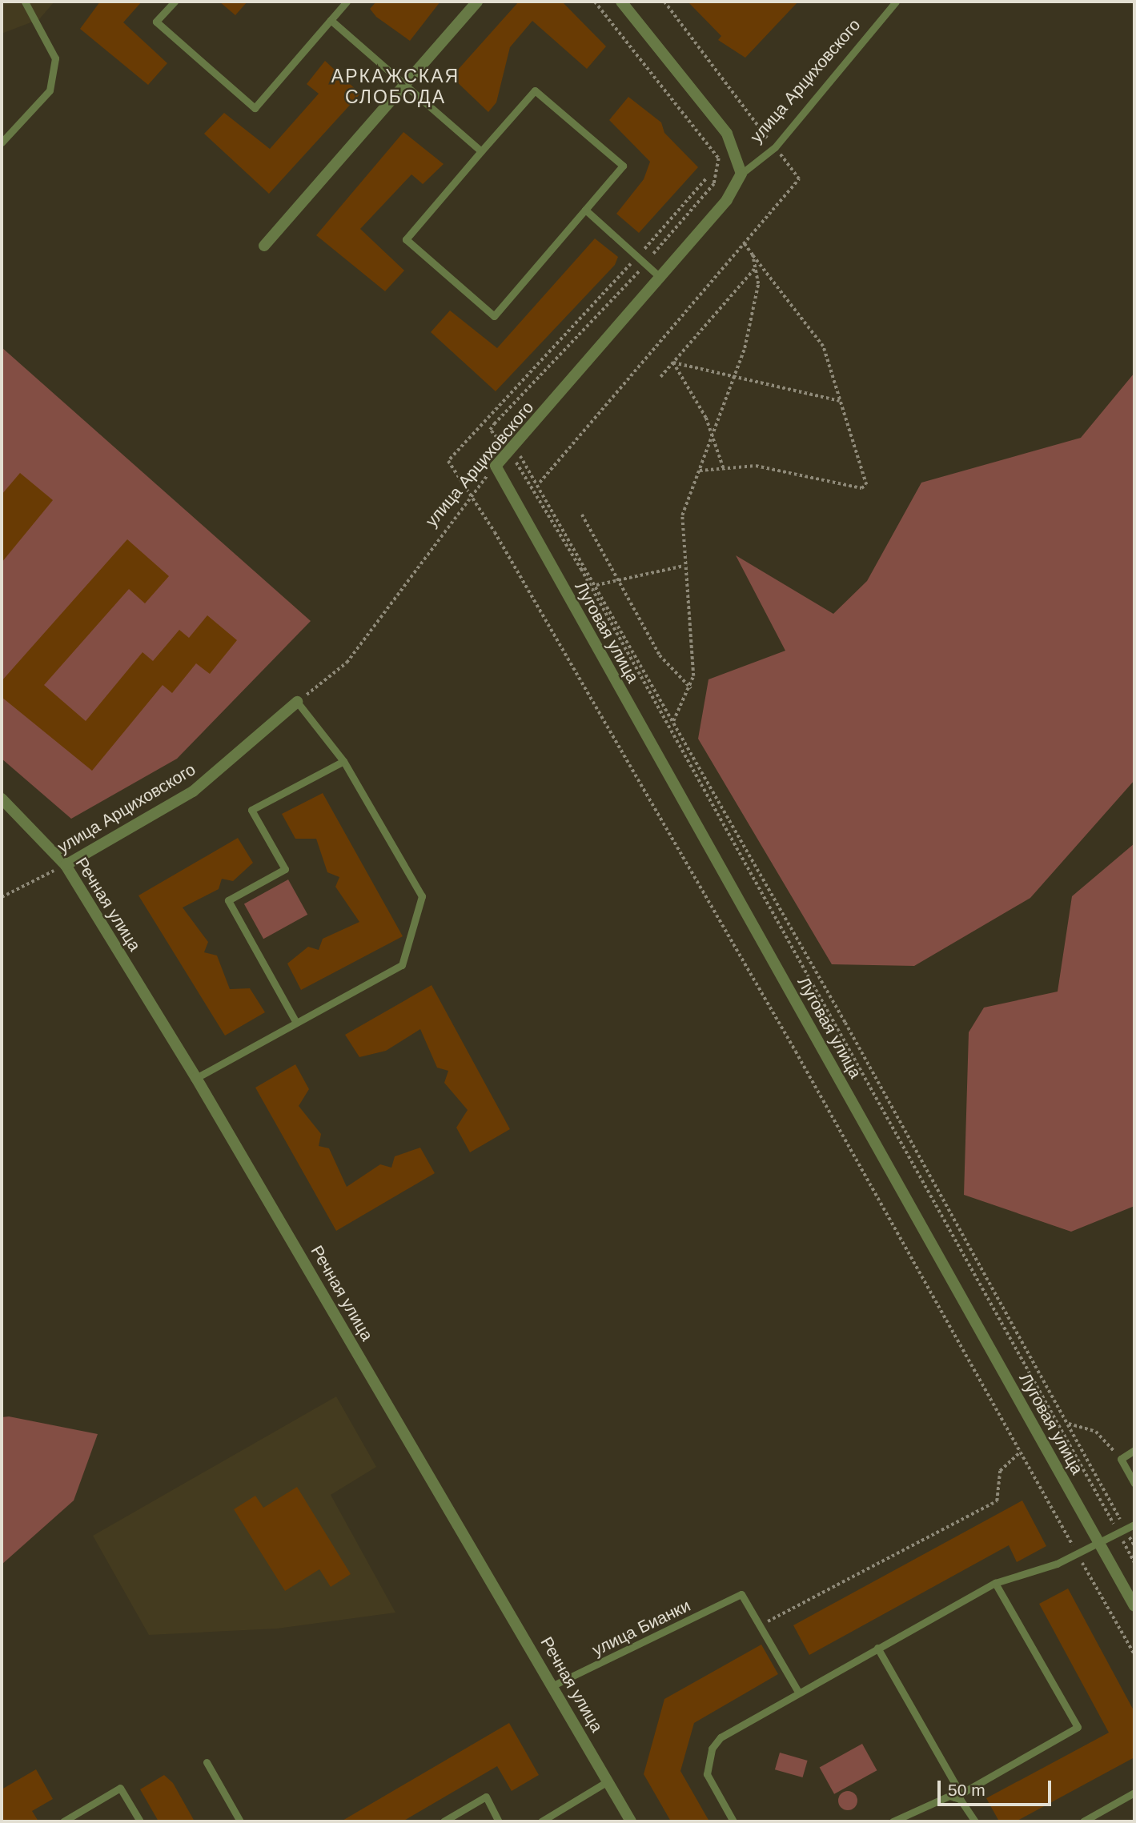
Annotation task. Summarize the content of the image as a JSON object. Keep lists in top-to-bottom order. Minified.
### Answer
{"streets":{"street":["улица Арциховского","Луговая улица","Речная улица"],"lane":["улица Бианки"]},"crossings":[["улица Арциховского","Луговая улица"],["улица Арциховского","Речная улица"],["Речная улица","улица Бианки"]],"districts":["АРКАЖСКАЯ СЛОБОДА"],"scale_bar":"50 m"}
